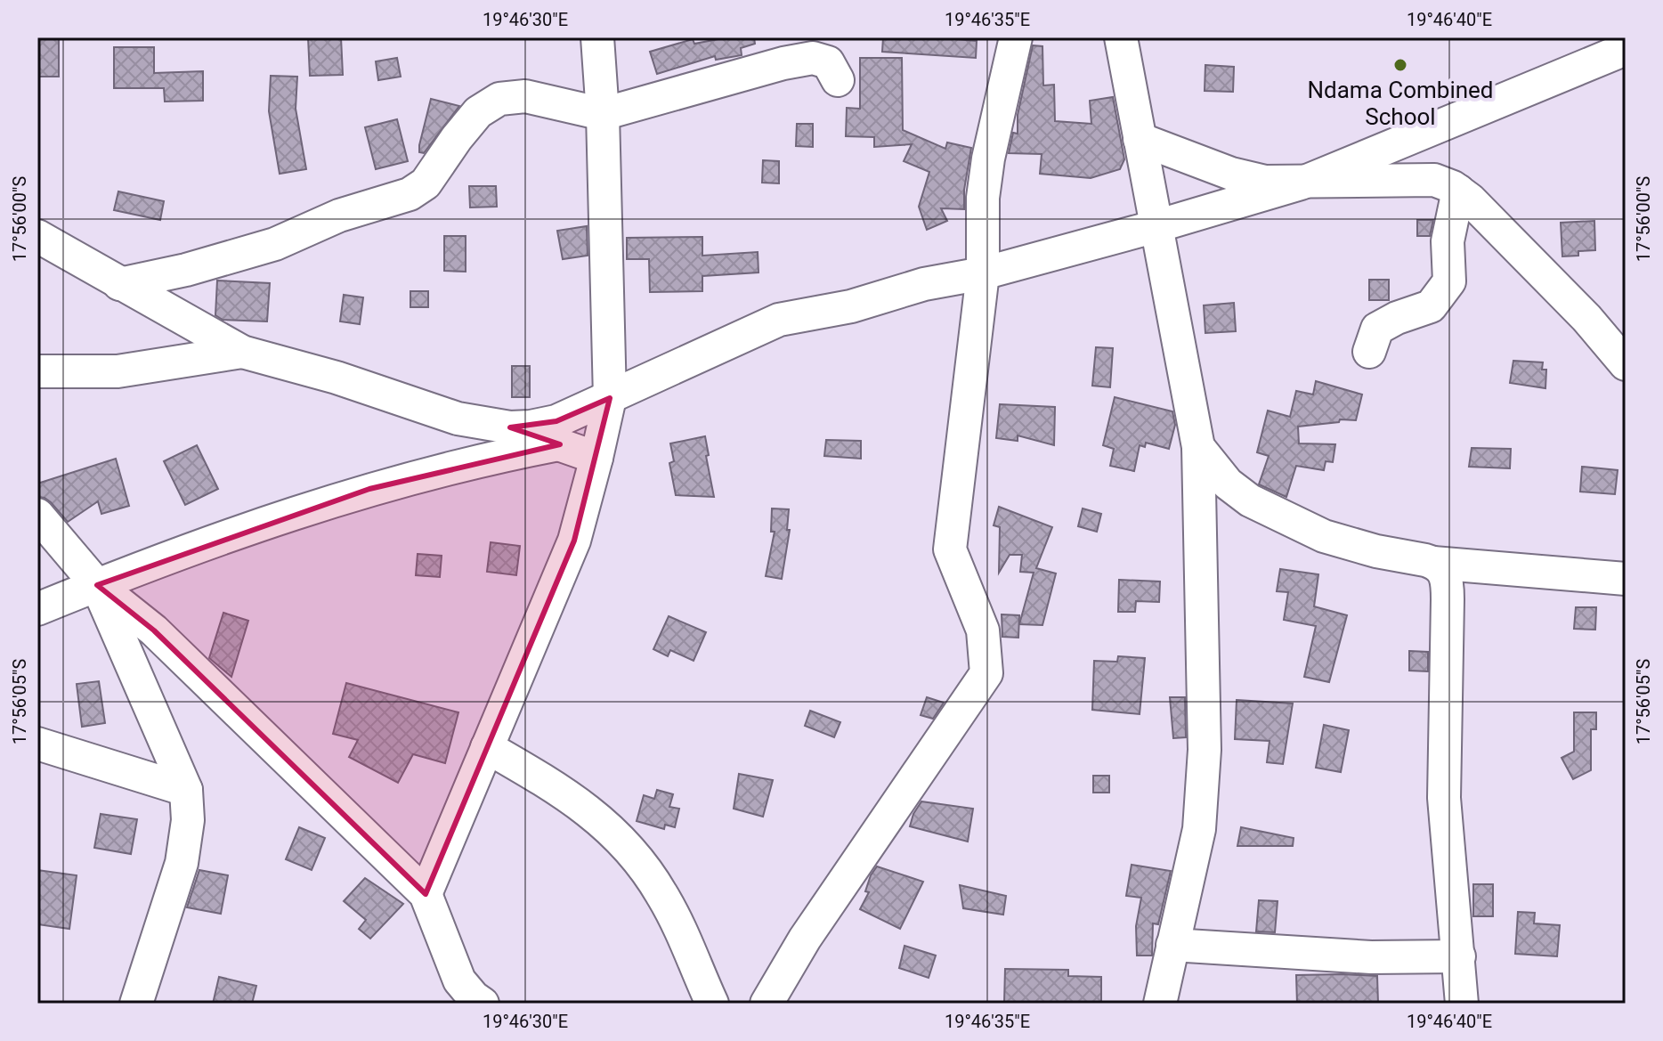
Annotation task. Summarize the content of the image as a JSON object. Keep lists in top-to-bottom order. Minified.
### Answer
{"places":["Ndama Combined School"],"coordinates":["19°46'30\"E","19°46'35\"E","19°46'40\"E","17°56'00\"S","17°56'05\"S"]}
